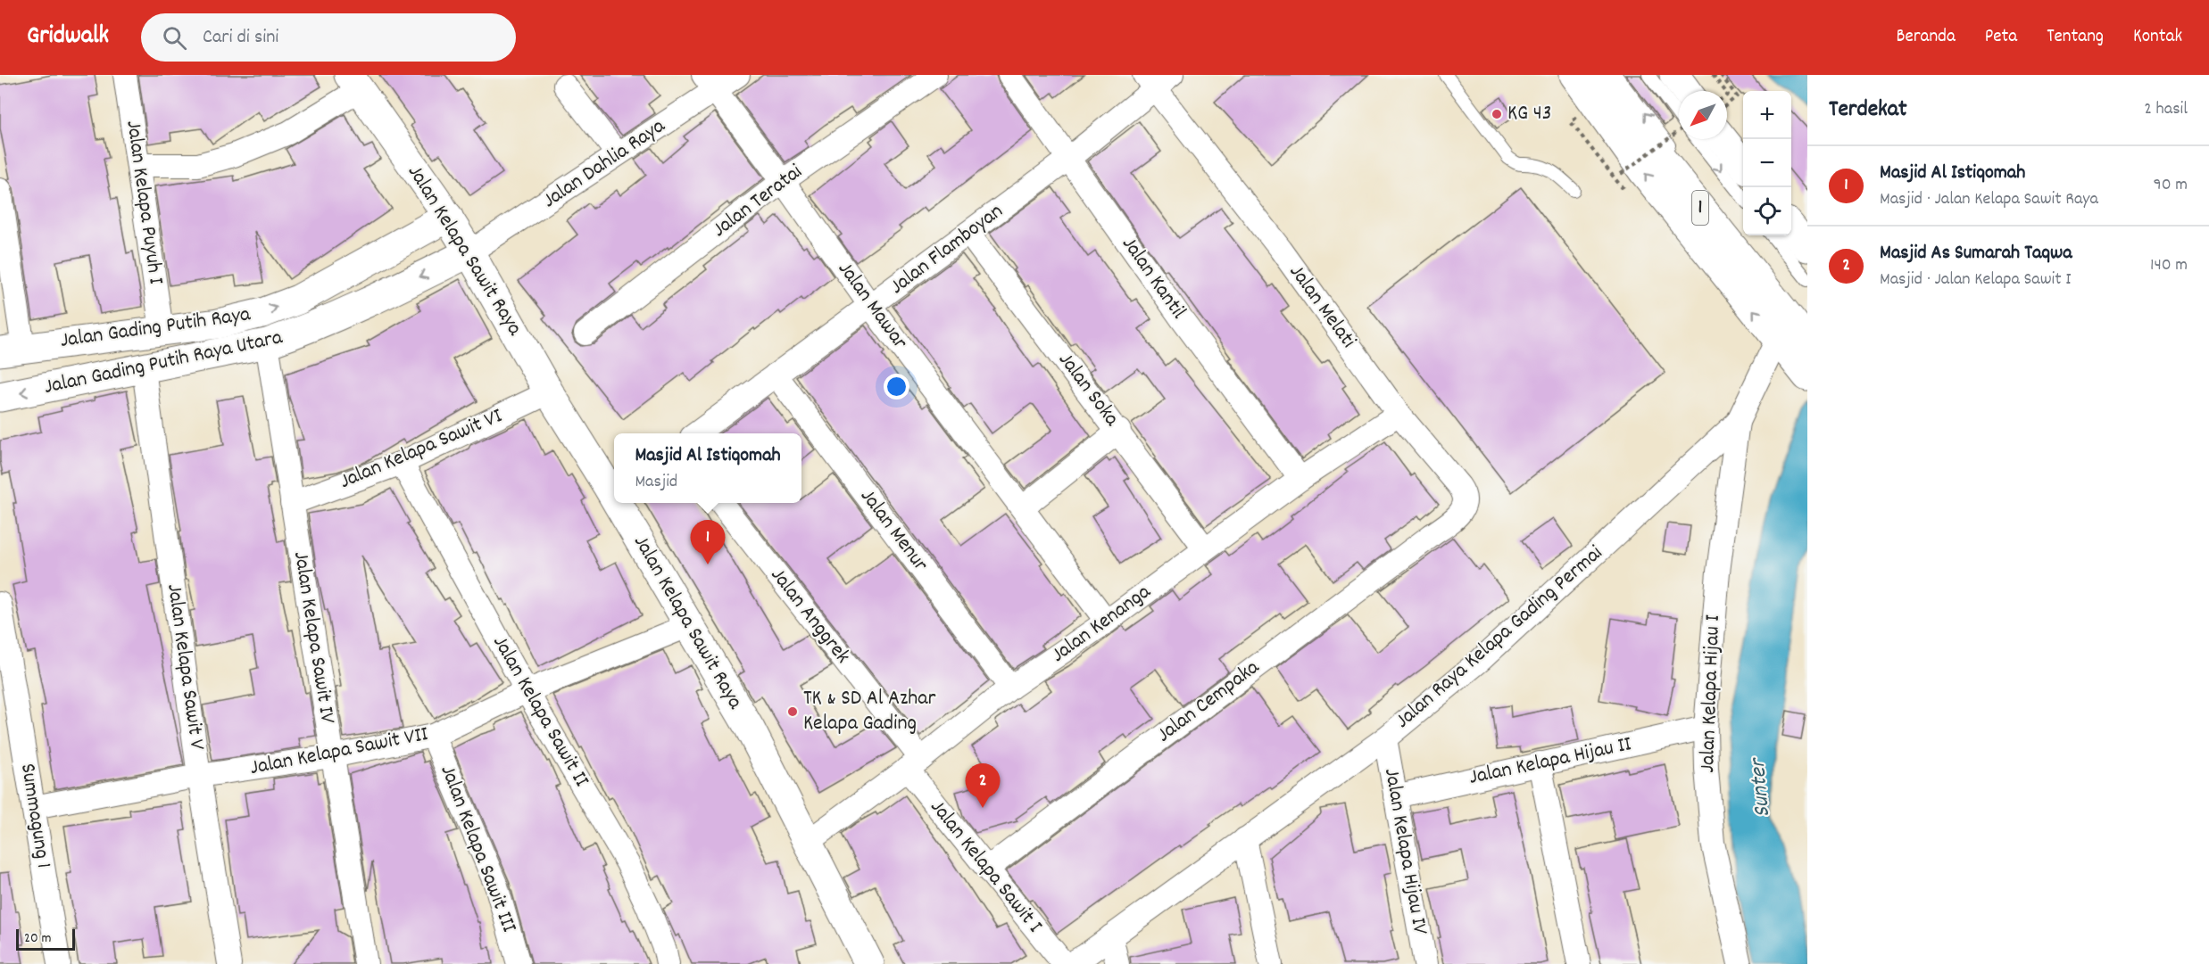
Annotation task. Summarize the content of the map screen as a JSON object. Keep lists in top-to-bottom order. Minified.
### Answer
{"streets":{"main road":["1","Jalan Kelapa Sawit Raya","Jalan Gading Putih Raya","Jalan Gading Putih Raya Utara"],"street":["Jalan Dahlia Raya","Jalan Teratai","Jalan Kelapa Puyuh I","Jalan Flamboyan","Jalan Kantil","Jalan Mawar","Jalan Melati","Jalan Soka","Jalan Kelapa Sawit VI","Jalan Menur","Jalan Anggrek","Jalan Kenanga","Jalan Kelapa Sawit IV","Jalan Raya Kelapa Gading Permai","Jalan Kelapa Sawit V","Jalan Kelapa Hijau I","Jalan Cempaka","Jalan Kelapa Sawit II","Jalan Kelapa Sawit VII","Jalan Kelapa Hijau II","Summagung 1","Jalan Kelapa Sawit III","Jalan Kelapa Hijau IV","Jalan Kelapa Sawit I"]},"crossings":[["Jalan Dahlia Raya","Jalan Kelapa Sawit Raya"],["Jalan Dahlia Raya","Jalan Mawar"],["Jalan Dahlia Raya","Jalan Gading Putih Raya Utara"],["Jalan Teratai","Jalan Mawar"],["Jalan Kelapa Puyuh I","Jalan Gading Putih Raya"],["Jalan Flamboyan","Jalan Kantil"],["Jalan Flamboyan","Jalan Mawar"],["Jalan Flamboyan","Jalan Melati"],["Jalan Flamboyan","Jalan Soka"],["Jalan Flamboyan","Jalan Menur"],["Jalan Kelapa Sawit Raya","Jalan Gading Putih Raya"],["Jalan Kelapa Sawit Raya","Jalan Gading Putih Raya Utara"],["Jalan Kelapa Sawit Raya","Jalan Kelapa Sawit VI"],["Jalan Kelapa Sawit Raya","Jalan Kenanga"],["Jalan Kelapa Sawit Raya","Jalan Kelapa Sawit VII"],["Jalan Kantil","Jalan Kenanga"],["Jalan Mawar","Jalan Kenanga"],["Jalan Melati","Jalan Kenanga"],["Jalan Melati","Jalan Cempaka"],["Jalan Gading Putih Raya Utara","Jalan Kelapa Sawit IV"],["Jalan Gading Putih Raya Utara","Jalan Kelapa Sawit V"],["Jalan Soka","Jalan Kenanga"],["Jalan Kelapa Sawit VI","Jalan Kelapa Sawit IV"],["Jalan Kelapa Sawit VI","Jalan Kelapa Sawit II"],["Jalan Menur","Jalan Kenanga"],["Jalan Anggrek","Jalan Kenanga"],["Jalan Anggrek","Jalan Kelapa Sawit I"],["Jalan Kenanga","Jalan Kelapa Sawit I"],["Jalan Kelapa Sawit IV","Jalan Kelapa Sawit VII"],["Jalan Raya Kelapa Gading Permai","Jalan Kelapa Hijau I"],["Jalan Raya Kelapa Gading Permai","Jalan Kelapa Hijau IV"],["Jalan Kelapa Sawit V","Jalan Kelapa Sawit VII"],["Jalan Kelapa Hijau I","Jalan Kelapa Hijau II"],["Jalan Cempaka","Jalan Kelapa Sawit I"],["Jalan Kelapa Sawit II","Jalan Kelapa Sawit VII"],["Jalan Kelapa Sawit VII","Summagung 1"],["Jalan Kelapa Sawit VII","Jalan Kelapa Sawit III"],["Jalan Kelapa Hijau II","Jalan Kelapa Hijau IV"]],"one_way":["Jalan Gading Putih Raya","Jalan Gading Putih Raya Utara"],"water":["Sunter"],"places":["KG 43","TK & SD Al Azhar Kelapa Gading"],"scale_bar":"20 m","north":"bottom left","page":{"header":"Gridwalk","search":"Cari di sini","nav":["Beranda","Peta","Tentang","Kontak"],"heading":["Terdekat","2 hasil"],"map_buttons":["+","−"],"list":[{"mark":"1","name":"Masjid Al Istiqomah","note":"Masjid · Jalan Kelapa Sawit Raya","value":"90 m"},{"mark":"2","name":"Masjid As Sumarah Taqwa","note":"Masjid · Jalan Kelapa Sawit I","value":"140 m"}],"popup":["Masjid Al Istiqomah","Masjid"],"pins":["1","2"],"scale":"20 m"}}
